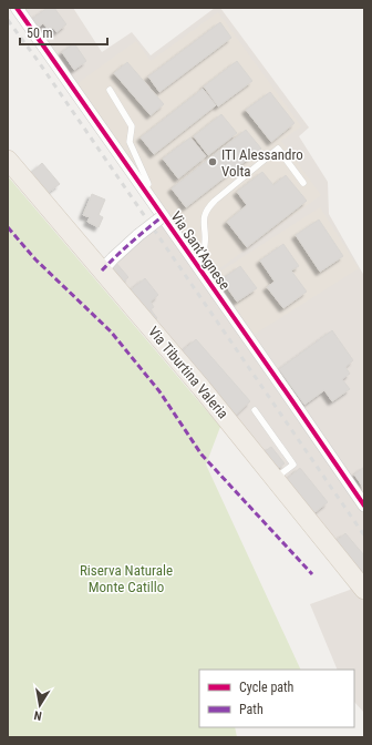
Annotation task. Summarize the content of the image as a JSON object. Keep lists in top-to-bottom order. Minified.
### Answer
{"streets":{"main road":["Via Tiburtina Valeria"],"street":["Via Sant'Agnese"]},"parks":["Riserva Naturale Monte Catillo"],"places":["ITI Alessandro Volta"],"legend":["Cycle path","Path"],"scale_bar":"50 m","north":"bottom"}
